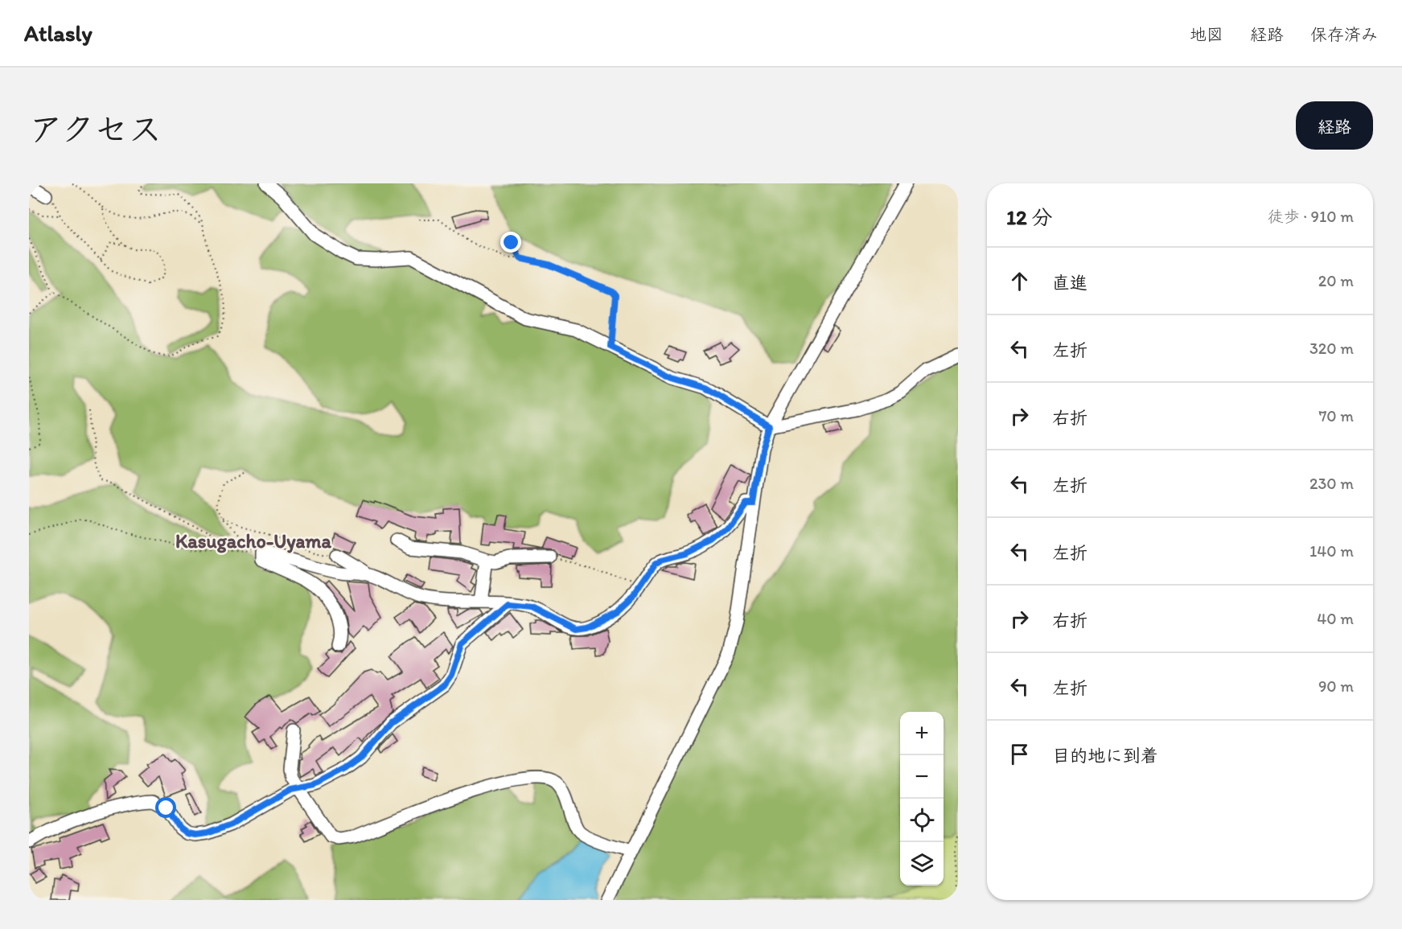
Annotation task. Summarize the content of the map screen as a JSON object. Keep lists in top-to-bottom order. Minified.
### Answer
{"districts":["Kasugacho-Uyama"],"page":{"header":"Atlasly","nav":["地図","経路","保存済み"],"title":"アクセス","buttons":"経路","heading":["12 分","徒歩 · 910 m"],"list":[["直進","20 m"],["左折","320 m"],["右折","70 m"],["左折","230 m"],["左折","140 m"],["右折","40 m"],["左折","90 m"],"目的地に到着"],"map_buttons":["+","−"]}}
